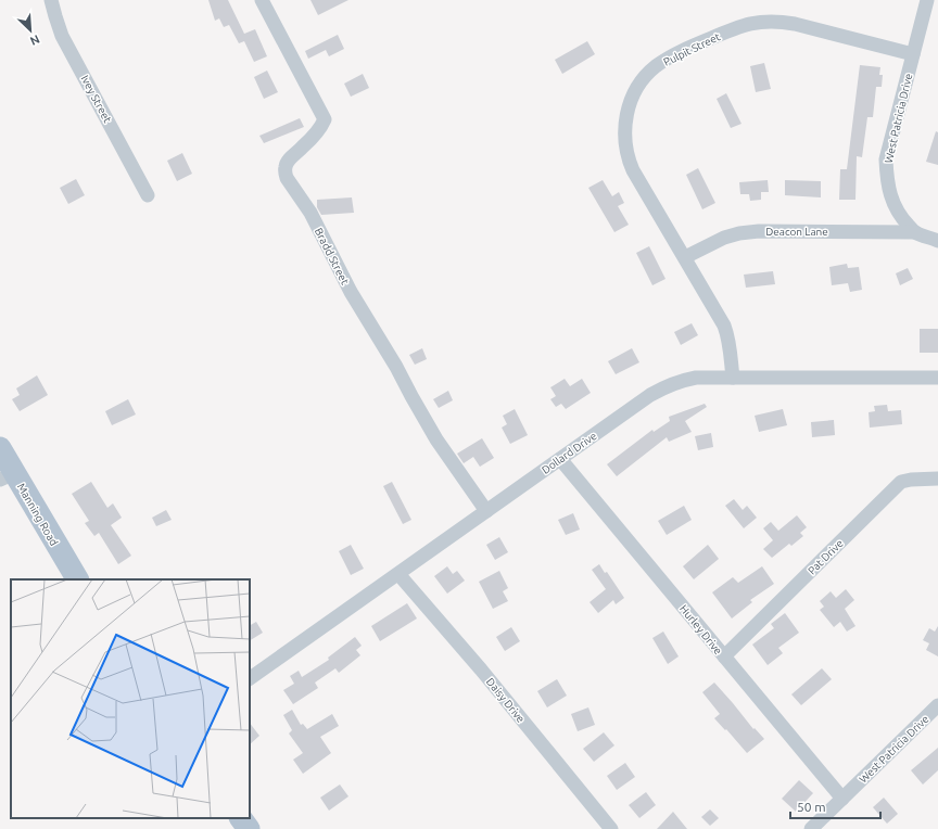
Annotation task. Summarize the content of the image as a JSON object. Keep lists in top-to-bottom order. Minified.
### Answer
{"streets":{"main road":["Manning Road"],"street":["Pulpit Street","Ivey Street","West Patricia Drive","Deacon Lane","Bradd Street","Dollard Drive","Pat Drive","Hurley Drive","Daisy Drive"]},"crossings":[["Pulpit Street","West Patricia Drive"],["Pulpit Street","Deacon Lane"],["Pulpit Street","Dollard Drive"],["West Patricia Drive","Deacon Lane"],["West Patricia Drive","Hurley Drive"],["Bradd Street","Dollard Drive"],["Dollard Drive","Hurley Drive"],["Dollard Drive","Daisy Drive"],["Pat Drive","Hurley Drive"]],"scale_bar":"50 m","north":"bottom right"}
